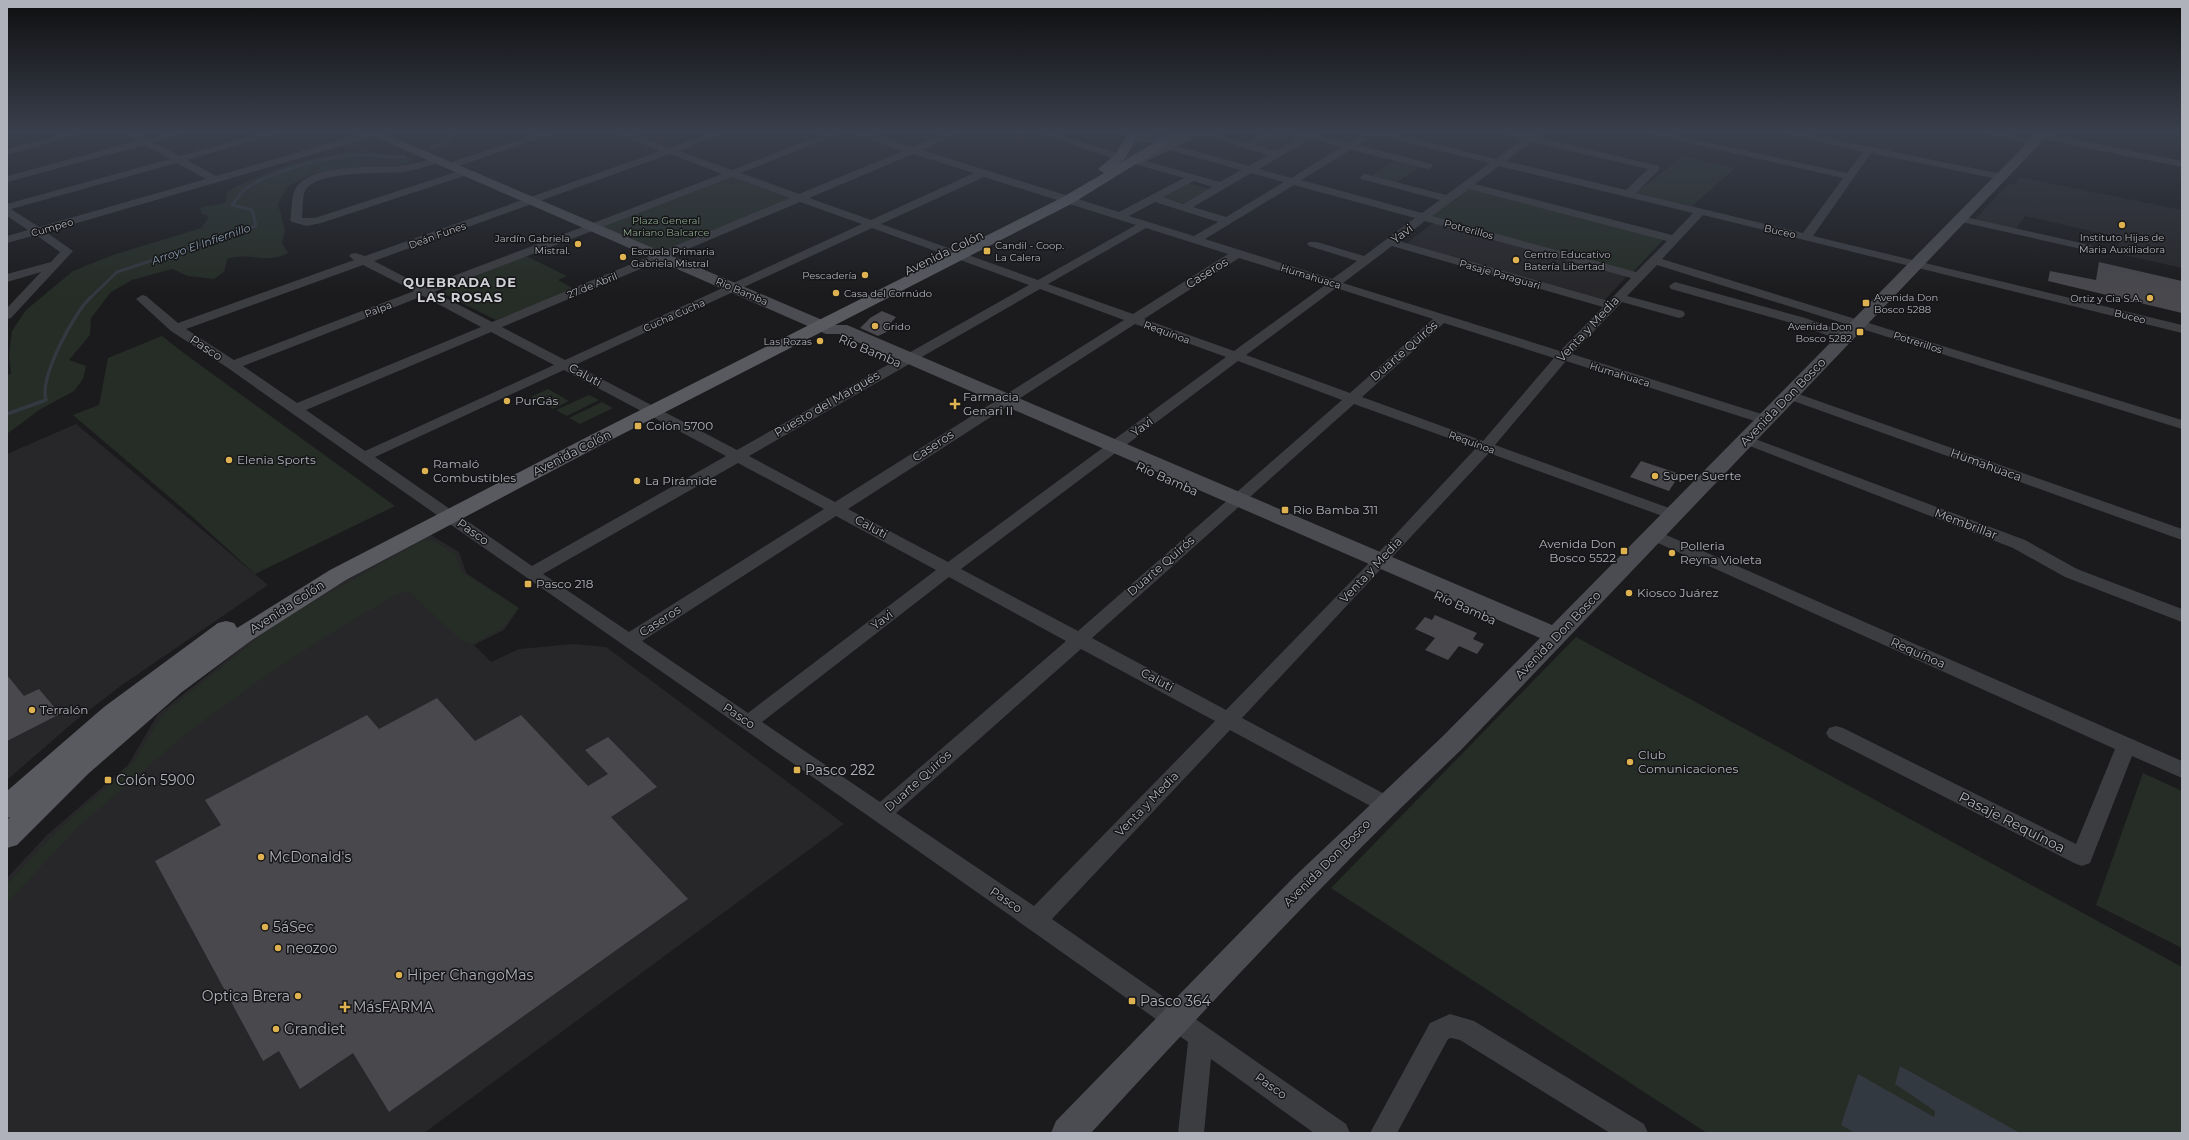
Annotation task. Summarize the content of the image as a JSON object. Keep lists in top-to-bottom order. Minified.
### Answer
{"streets":{"main road":["Avenida Colón","Rio Bamba","Río Bamba","Avenida Don Bosco"],"street":["Cumpeo","Potrerillos","Buceo","Yavi","Deán Funes","Caseros","Pasaje Paraguari","Humahuaca","27 de Abril","Palpa","Cucha Cucha","Venta y Media","Requínoa","Pasco","Duarte Quirós","Caluti","Puesto del Marqués","Membrillar","Pasaje Requínoa"]},"crossings":[["Potrerillos","Yavi"],["Potrerillos","Venta y Media"],["Potrerillos","Avenida Don Bosco"],["Buceo","Venta y Media"],["Buceo","Avenida Don Bosco"],["Yavi","Pasaje Paraguari"],["Yavi","Humahuaca"],["Yavi","Requínoa"],["Yavi","Pasco"],["Yavi","Río Bamba"],["Yavi","Caluti"],["Deán Funes","Rio Bamba"],["Deán Funes","Pasco"],["Deán Funes","Caluti"],["Avenida Colón","Humahuaca"],["Avenida Colón","Rio Bamba"],["Avenida Colón","Requínoa"],["Avenida Colón","Pasco"],["Avenida Colón","Río Bamba"],["Avenida Colón","Caluti"],["Caseros","Humahuaca"],["Caseros","Requínoa"],["Caseros","Pasco"],["Caseros","Río Bamba"],["Caseros","Caluti"],["Pasaje Paraguari","Venta y Media"],["Humahuaca","Venta y Media"],["Humahuaca","Duarte Quirós"],["Humahuaca","Avenida Don Bosco"],["Humahuaca","Puesto del Marqués"],["27 de Abril","Rio Bamba"],["27 de Abril","Requínoa"],["27 de Abril","Pasco"],["27 de Abril","Caluti"],["Rio Bamba","Palpa"],["Rio Bamba","Cucha Cucha"],["Rio Bamba","Río Bamba"],["Palpa","Pasco"],["Palpa","Caluti"],["Cucha Cucha","Requínoa"],["Cucha Cucha","Pasco"],["Cucha Cucha","Caluti"],["Venta y Media","Requínoa"],["Venta y Media","Pasco"],["Venta y Media","Río Bamba"],["Venta y Media","Caluti"],["Requínoa","Duarte Quirós"],["Requínoa","Avenida Don Bosco"],["Requínoa","Puesto del Marqués"],["Requínoa","Pasaje Requínoa"],["Pasco","Duarte Quirós"],["Pasco","Avenida Don Bosco"],["Pasco","Puesto del Marqués"],["Río Bamba","Duarte Quirós"],["Río Bamba","Avenida Don Bosco"],["Río Bamba","Puesto del Marqués"],["Duarte Quirós","Caluti"],["Caluti","Avenida Don Bosco"],["Caluti","Puesto del Marqués"],["Avenida Don Bosco","Membrillar"]],"districts":["QUEBRADA DE LAS ROSAS"],"water":["Arroyo El Infiernillo"],"parks":["Plaza General Mariano Balcarce"],"places":{"other":["Instituto Hijas de Maria Auxiliadora","Jardín Gabriela Mistral.","Escuela Primaria Gabriela Mistral","Centro Educativo Batería Libertad","Pescadería","Casa del Cornúdo","Ortiz y Cia S.A.","Grido","Las Rozas","PurGás","Elenia Sports","Ramaló Combustibles","Super Suerte","La Pirámide","Polleria Reyna Violeta","Kiosco Juárez","Terralón","Club Comunicaciones","McDonald's","5áSec","neozoo","Hiper ChangoMas","Optica Brera","Grandiet"],"transit":["Candil - Coop. La Calera","Avenida Don Bosco 5288","Avenida Don Bosco 5282","Colón 5700","Rio Bamba 311","Avenida Don Bosco 5522","Pasco 218","Pasco 282","Colón 5900","Pasco 364"],"health":["Farmacia Genari II","MásFARMA"]}}
